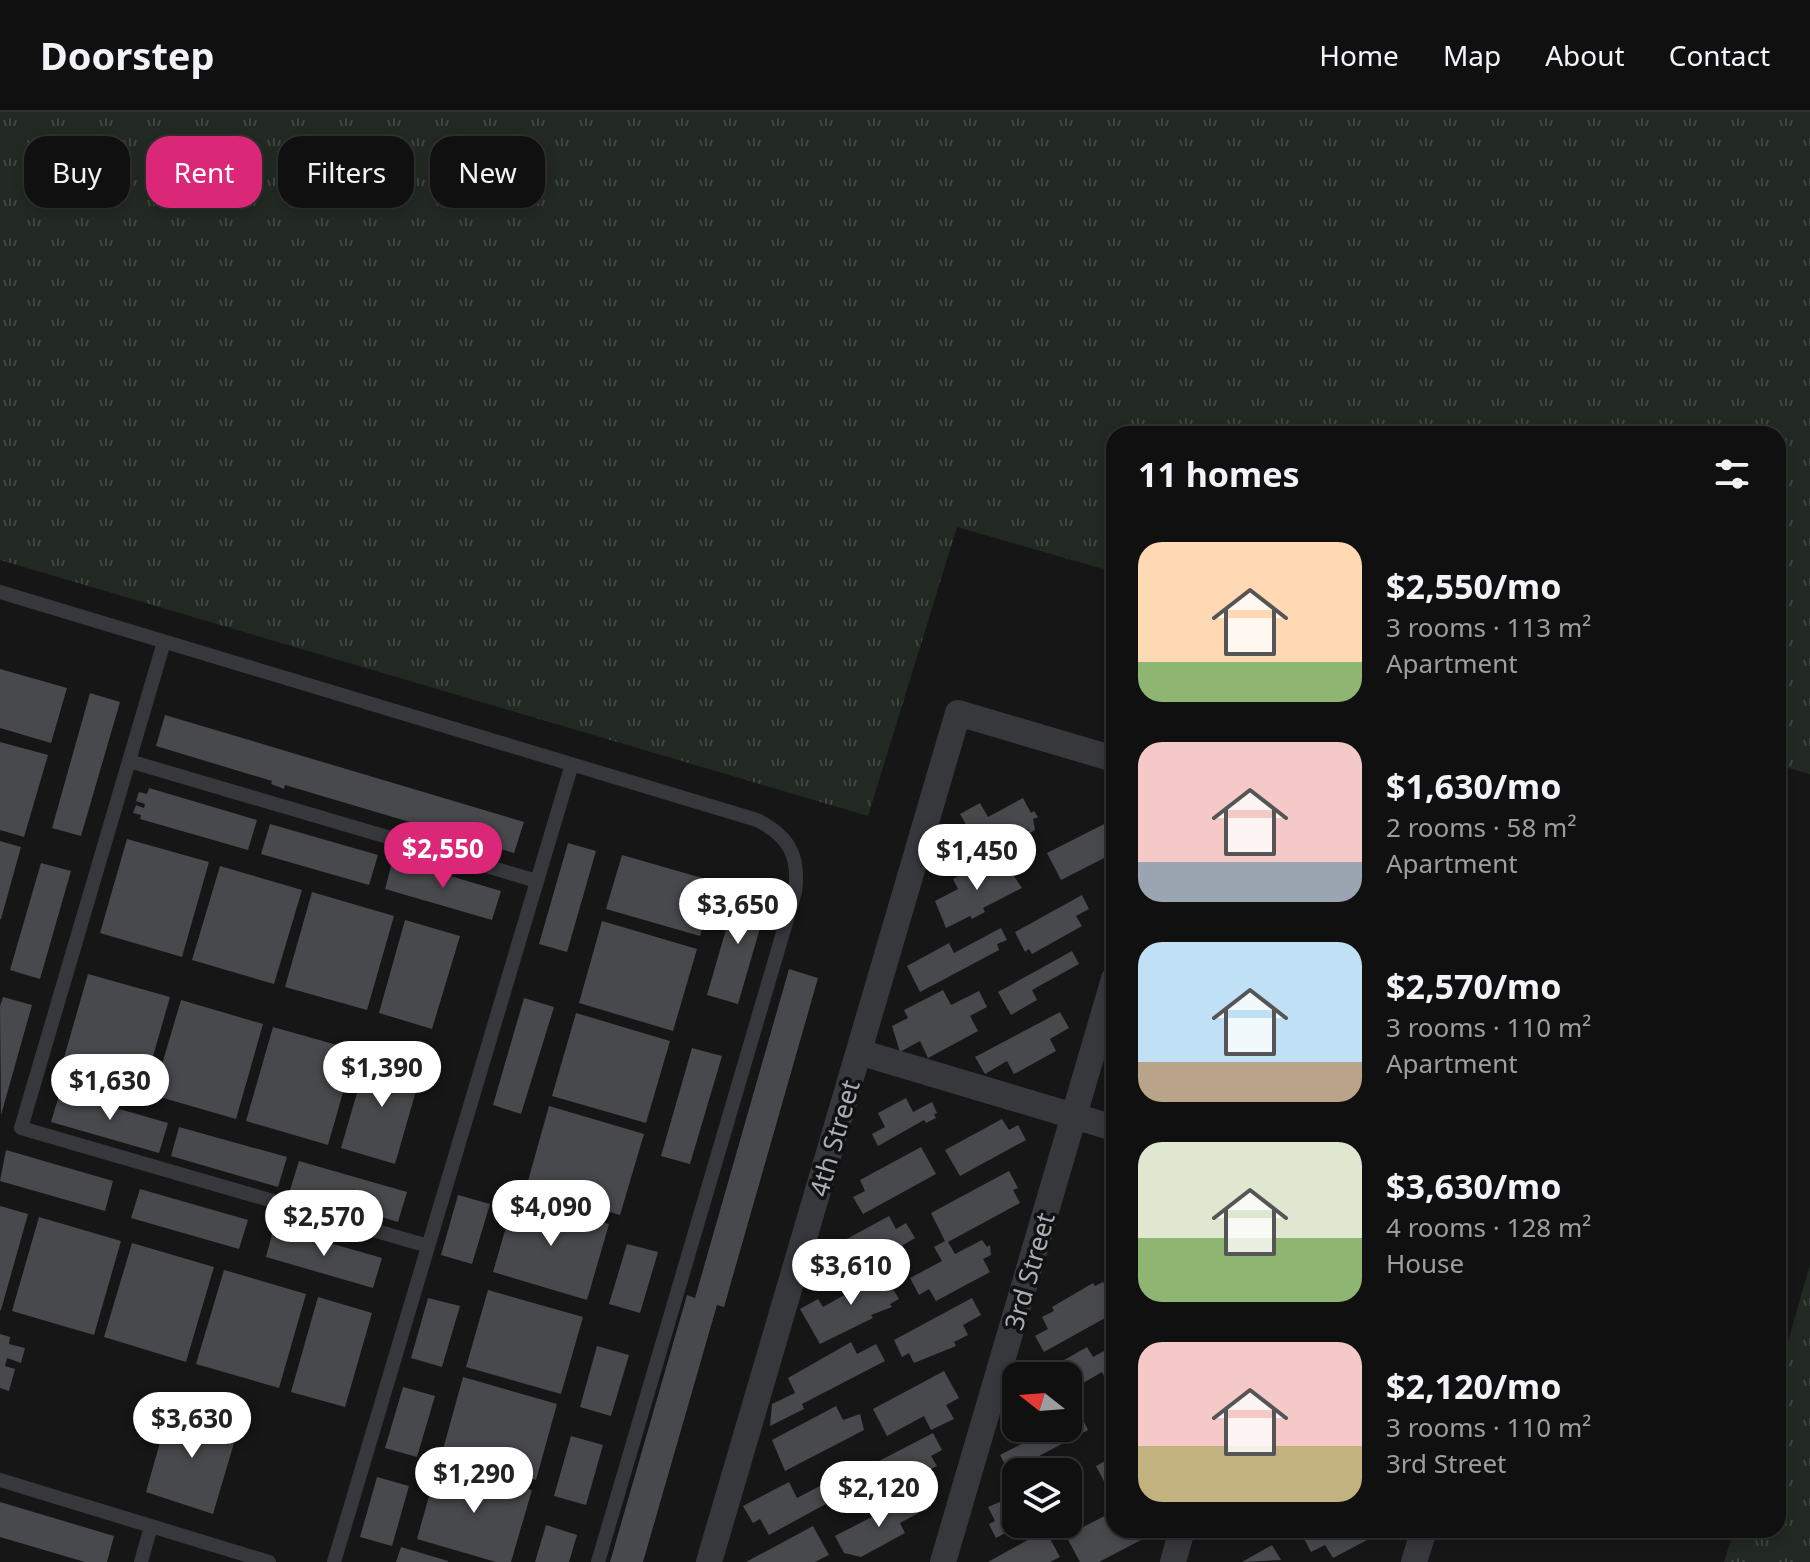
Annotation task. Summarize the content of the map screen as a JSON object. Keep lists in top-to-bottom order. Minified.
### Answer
{"streets":{"street":["4th Street","3rd Street"]},"north":"left","page":{"header":"Doorstep","nav":["Home","Map","About","Contact"],"chip":["Buy","Rent","Filters","New"],"heading":"11 homes","list":[{"name":"$2,550/mo","note":"3 rooms · 113 m² · Apartment"},{"name":"$1,630/mo","note":"2 rooms · 58 m² · Apartment"},{"name":"$2,570/mo","note":"3 rooms · 110 m² · Apartment"},{"name":"$3,630/mo","note":"4 rooms · 128 m² · House"},{"name":"$2,120/mo","note":"3 rooms · 110 m² · 3rd Street"}],"price":["$2,550","$1,450","$3,650","$1,390","$1,630","$4,090","$2,570","$3,610","$3,630","$1,290","$2,120"]}}
